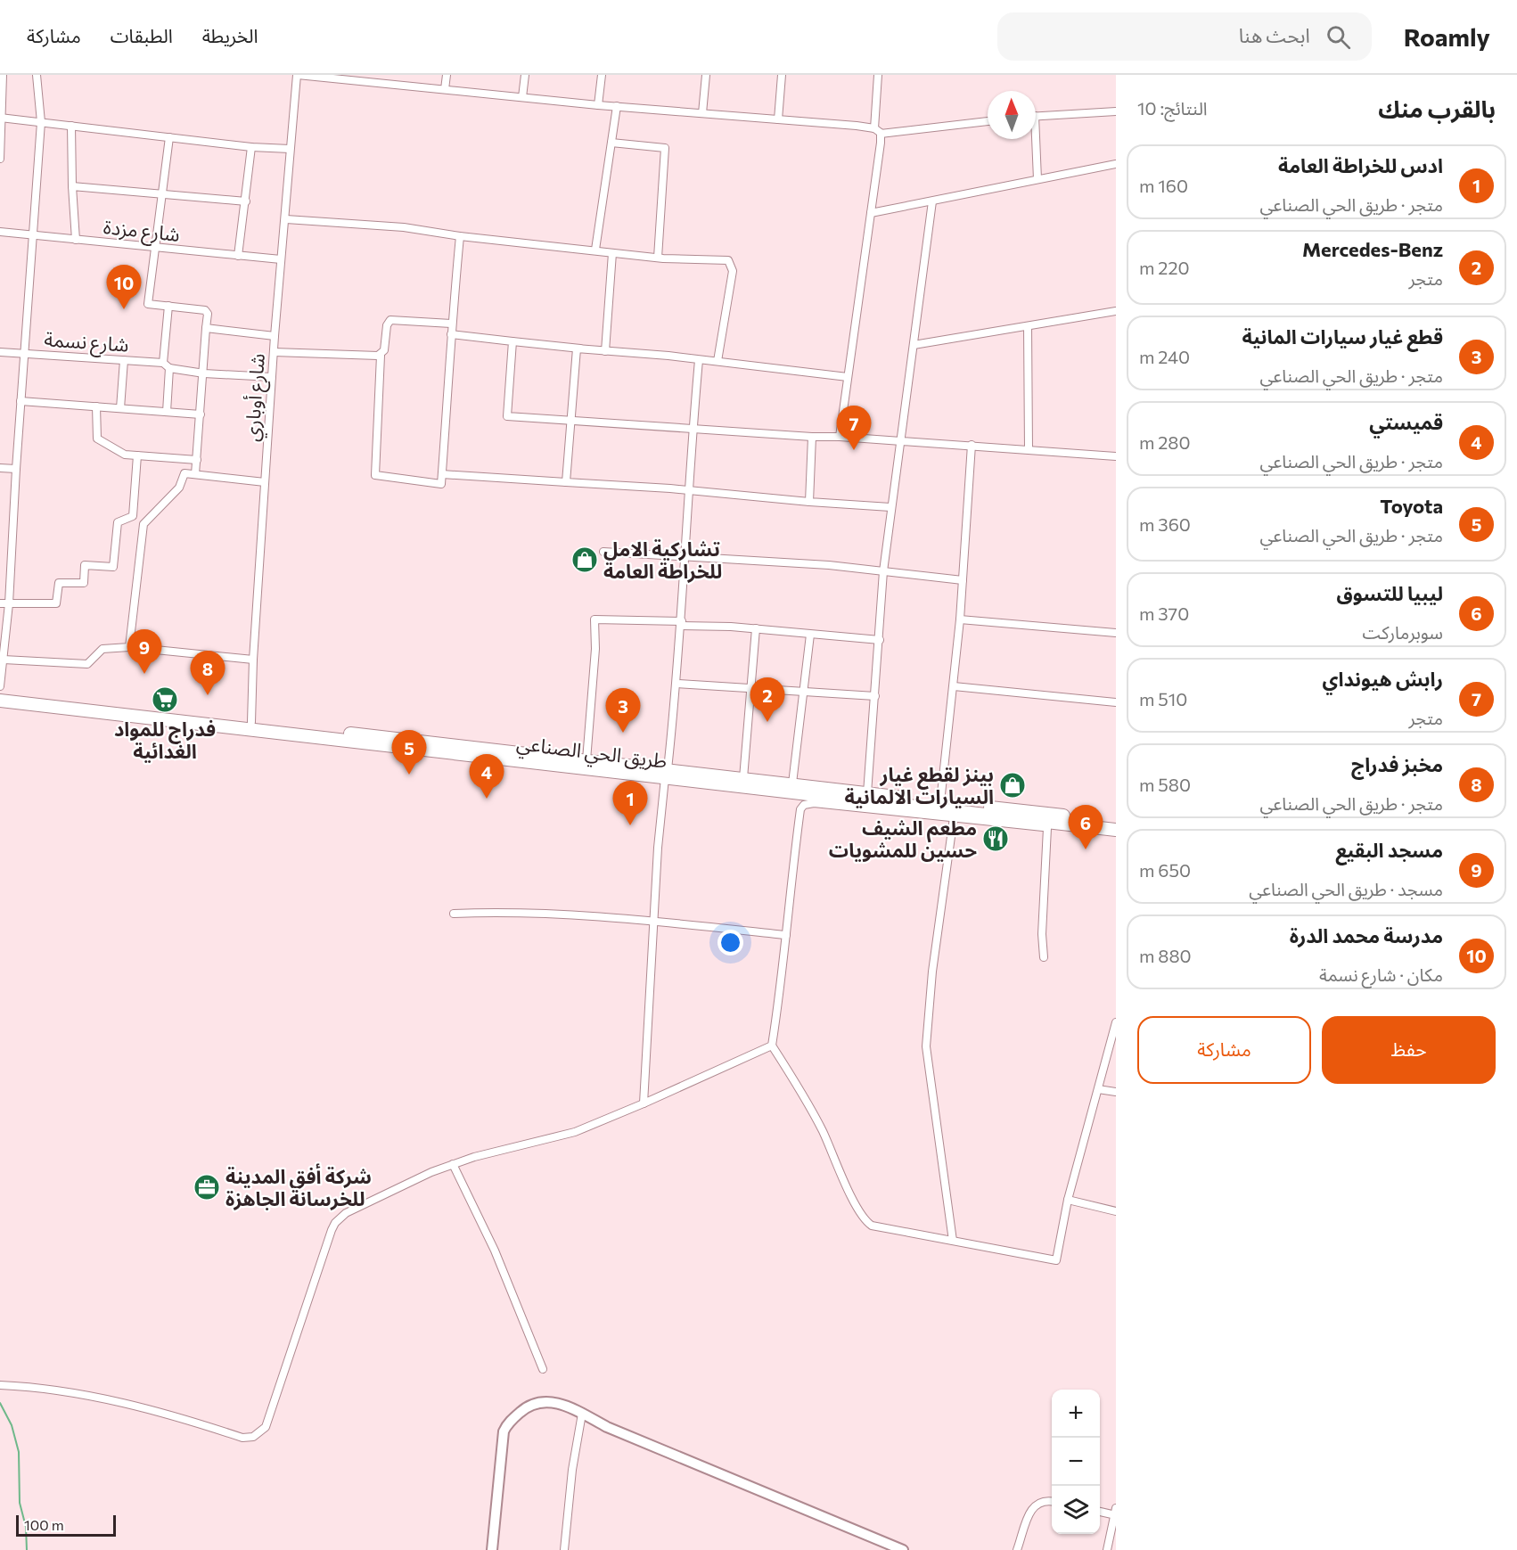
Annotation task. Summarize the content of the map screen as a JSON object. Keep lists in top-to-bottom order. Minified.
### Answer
{"streets":{"highway":["طريق الحي الصناعي"],"street":["شارع مزدة","شارع نسمة","شارع أوباري"]},"crossings":[["شارع مزدة","شارع أوباري"]],"places":{"shop":["تشاركية الامل للخراطة العامة","بينز لقطع غيار السيارات الالمانية"],"supermarket":["فدراج للمواد الغدائية"],"restaurant":["مطعم الشيف حسين للمشويات"],"office":["شركة أفق المدينة للخرسانة الجاهزة"]},"scale_bar":"100 m","north":"top","page":{"header":"Roamly","search":"ابحث هنا","nav":["الخريطة","الطبقات","مشاركة"],"heading":["بالقرب منك","النتائج: 10"],"list":[{"mark":"1","name":"ادس للخراطة العامة","note":"متجر · طريق الحي الصناعي","value":"160 m"},{"mark":"2","name":"Mercedes-Benz","note":"متجر","value":"220 m"},{"mark":"3","name":"قطع غيار سيارات المانية","note":"متجر · طريق الحي الصناعي","value":"240 m"},{"mark":"4","name":"قميستي","note":"متجر · طريق الحي الصناعي","value":"280 m"},{"mark":"5","name":"Toyota","note":"متجر · طريق الحي الصناعي","value":"360 m"},{"mark":"6","name":"ليبيا للتسوق","note":"سوبرماركت","value":"370 m"},{"mark":"7","name":"رابش هيونداي","note":"متجر","value":"510 m"},{"mark":"8","name":"مخبز فدراج","note":"متجر · طريق الحي الصناعي","value":"580 m"},{"mark":"9","name":"مسجد البقيع","note":"مسجد · طريق الحي الصناعي","value":"650 m"},{"mark":"10","name":"مدرسة محمد الدرة","note":"مكان · شارع نسمة","value":"880 m"}],"pins":["10","7","9","8","2","3","5","4","1","6"],"buttons":["حفظ","مشاركة"],"map_buttons":["+","−"],"scale":"100 m"}}
